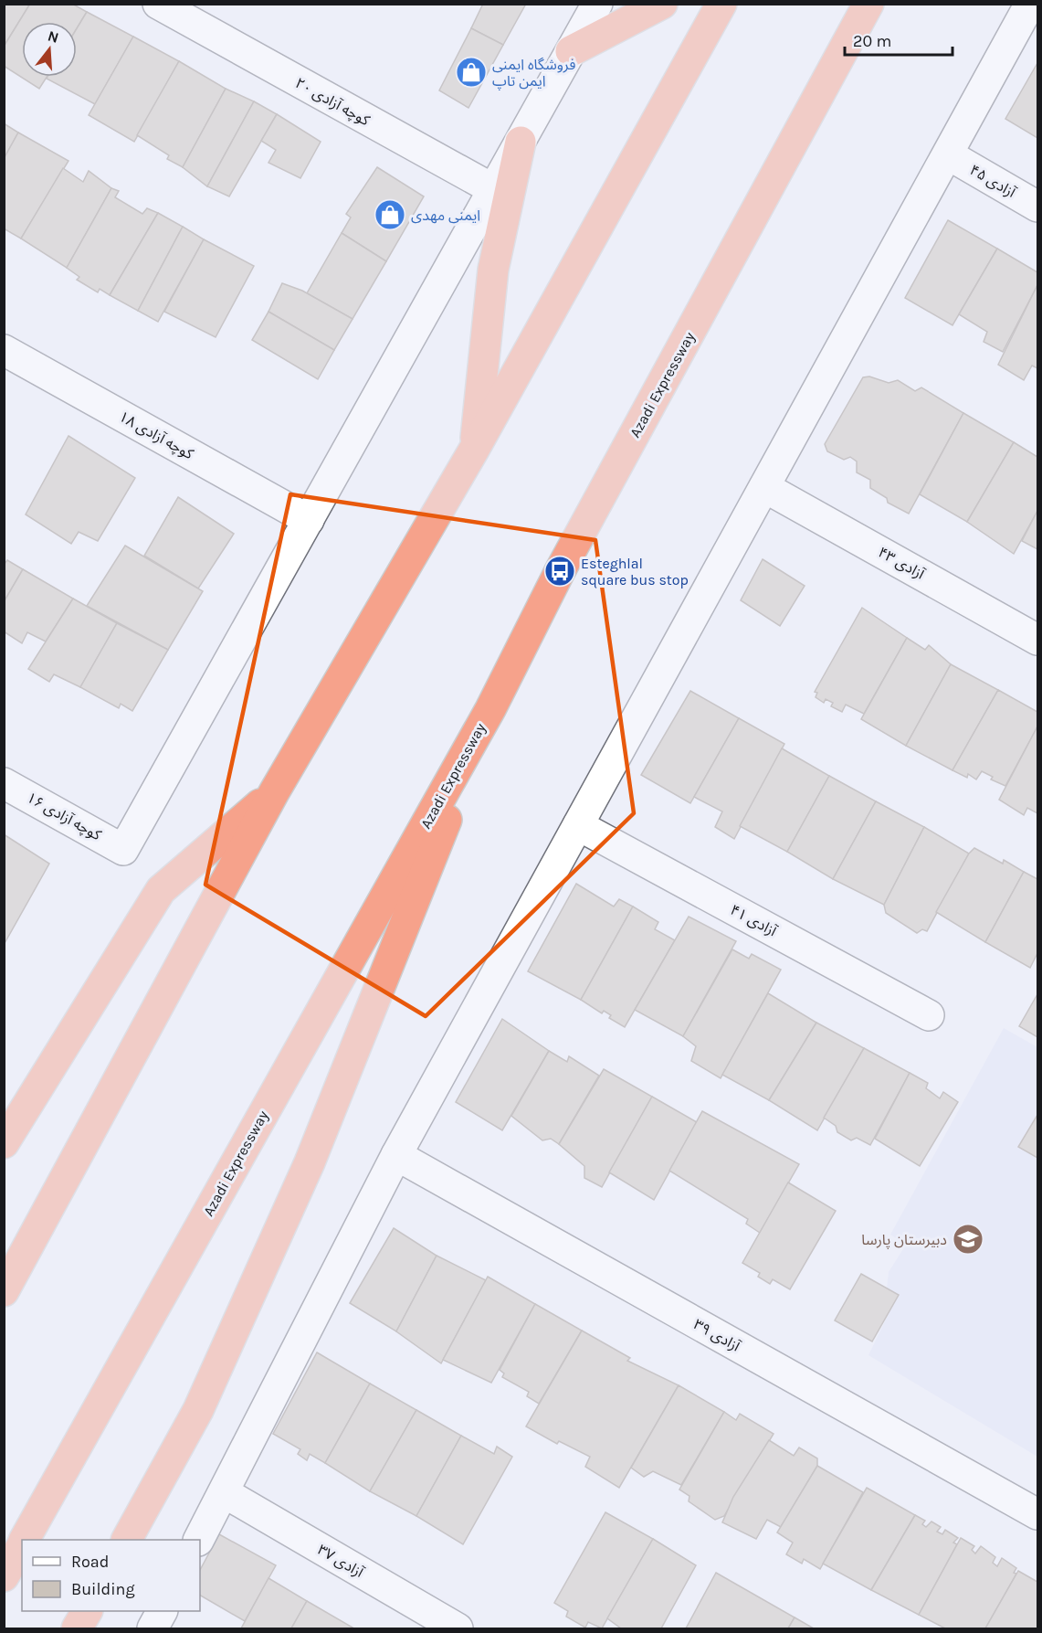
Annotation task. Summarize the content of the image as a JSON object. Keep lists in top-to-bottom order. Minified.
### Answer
{"streets":{"highway":["Azadi Expressway"],"street":["کوچه آزادی ۲۰","۴۵ آزادی","کوچه آزادی ۱۸","۴۳ آزادی","کوچه آزادی ۱۶","۴۱ آزادی","۳۹ آزادی","۳۷ آزادی"]},"crossings":[["کوچه آزادی ۱۸","کوچه آزادی ۱۶"]],"places":{"shop":["فروشگاه ایمنی ایمن تاپ","ایمنی مهدی"],"bus stop":["Esteghlal square bus stop"],"school or university":["دبیرستان پارسا"]},"legend":["Road","Building"],"scale_bar":"20 m","north":"top"}
